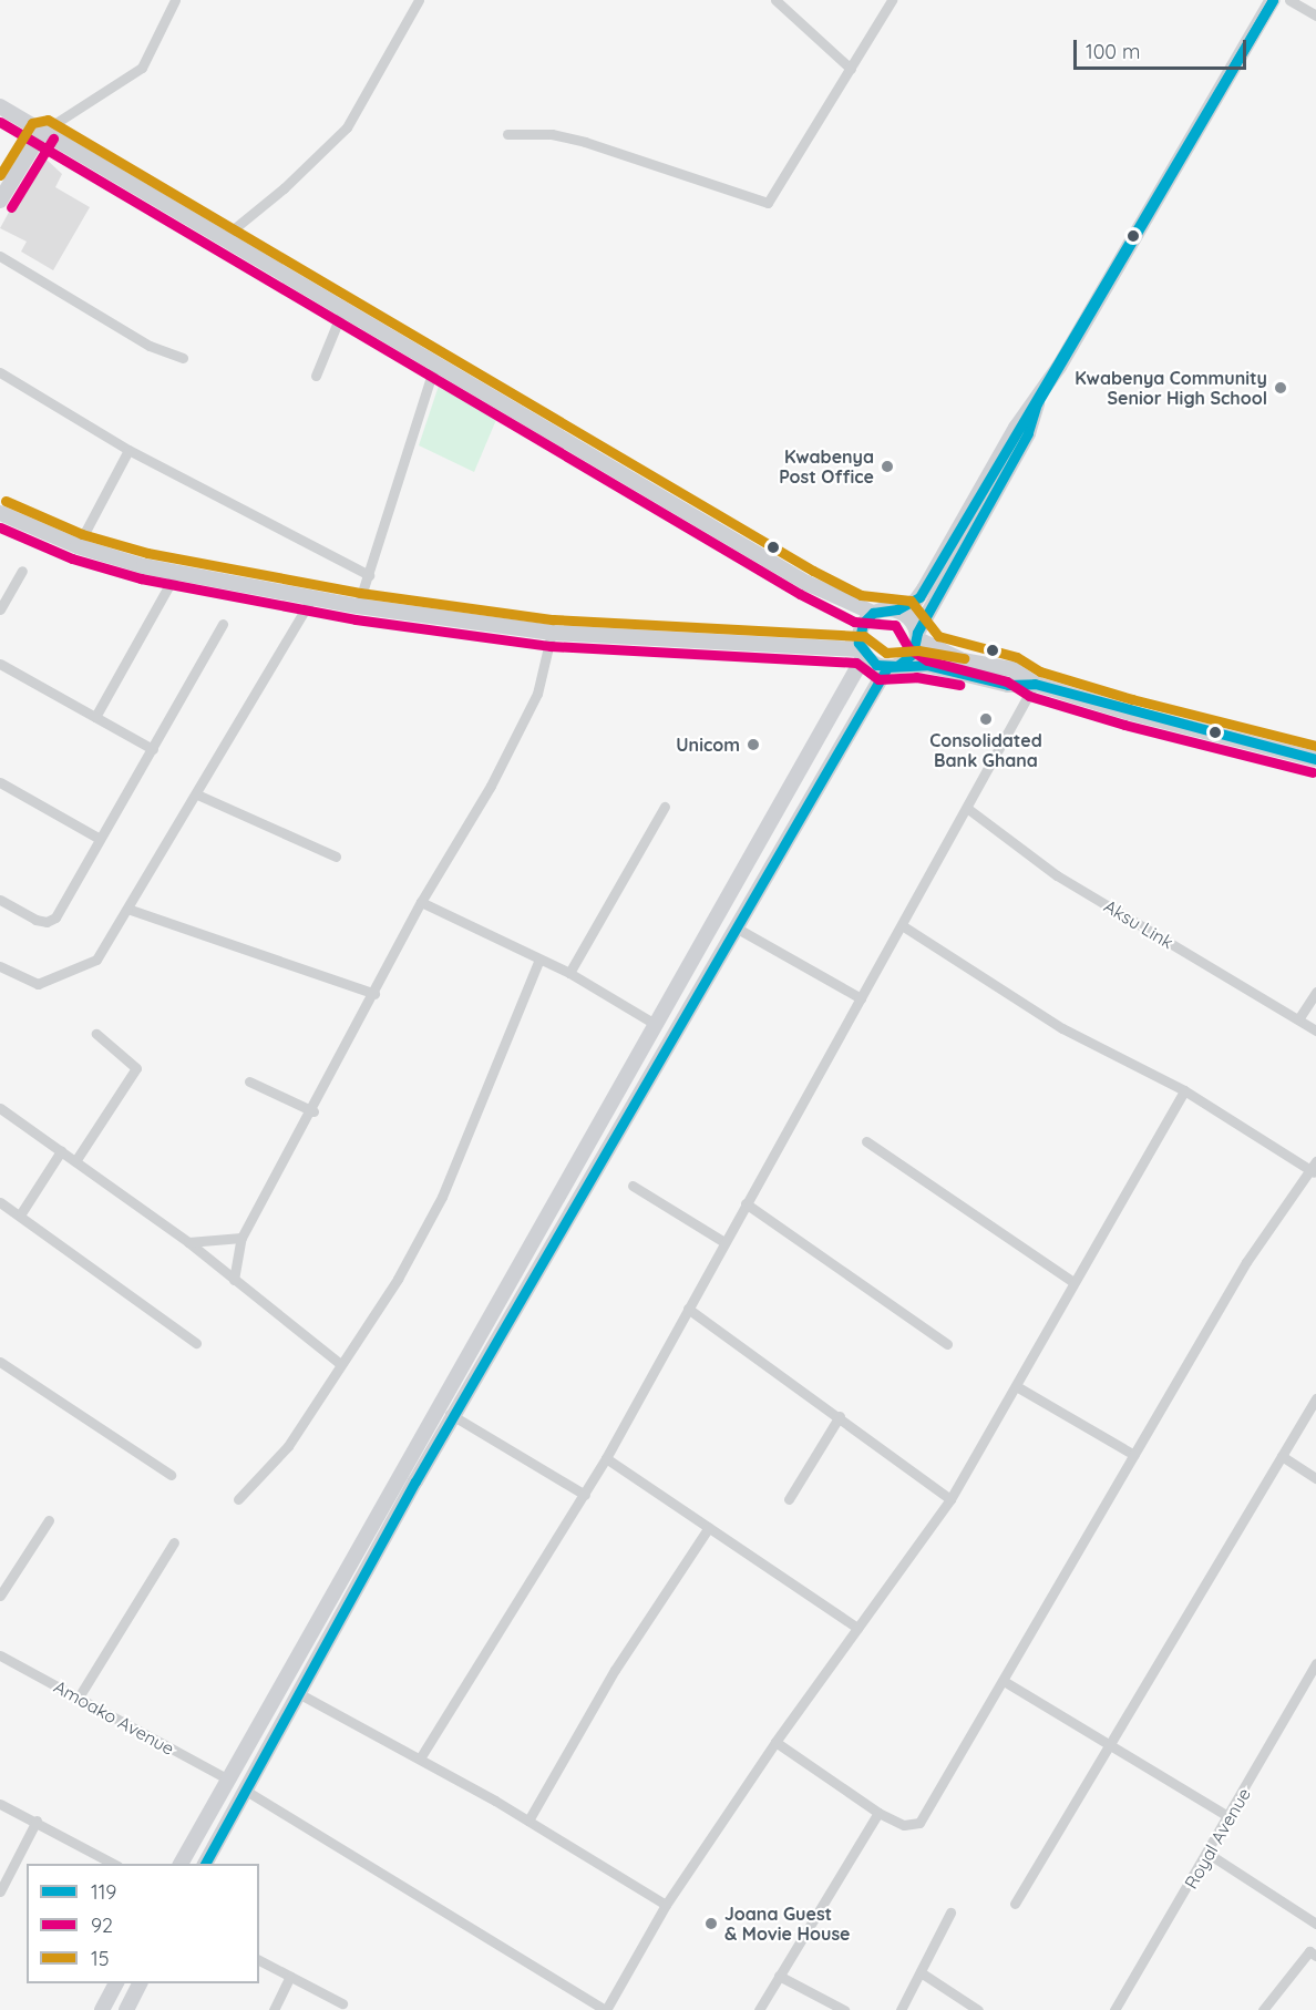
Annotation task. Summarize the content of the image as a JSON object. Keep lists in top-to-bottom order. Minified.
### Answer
{"streets":{"street":["Aksu Link","Amoako Avenue","Royal Avenue"]},"places":["Kwabenya Community Senior High School","Kwabenya Post Office","Consolidated Bank Ghana","Unicom","Joana Guest & Movie House"],"lines":["transit line 119","transit line 15","transit line 92"],"legend":["119","92","15"],"scale_bar":"100 m"}
